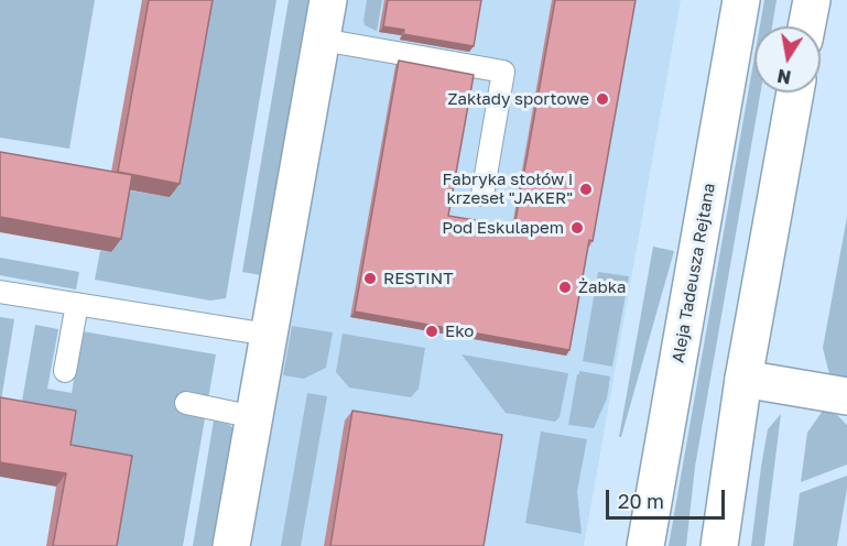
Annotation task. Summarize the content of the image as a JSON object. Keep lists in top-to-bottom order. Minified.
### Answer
{"streets":{"main road":["Aleja Tadeusza Rejtana"]},"places":["Zakłady sportowe","Fabryka stołów i krzeseł \"JAKER\"","Pod Eskulapem","RESTINT","Żabka","Eko"],"scale_bar":"20 m","north":"bottom"}
